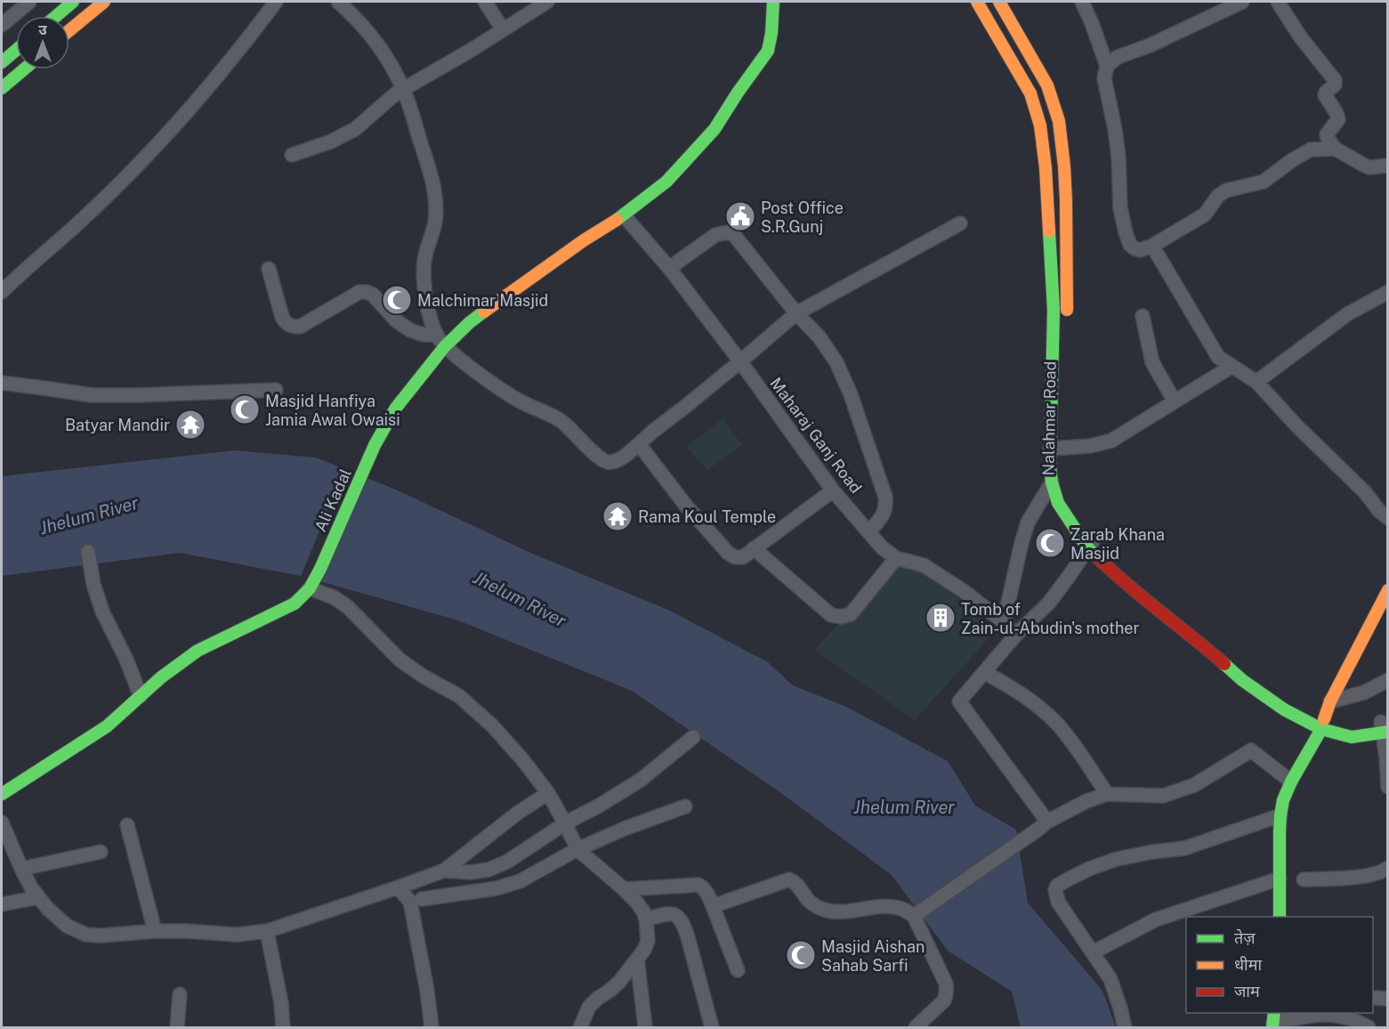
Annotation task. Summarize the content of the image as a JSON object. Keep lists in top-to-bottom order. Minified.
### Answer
{"streets":{"main road":["Nalahmar Road","Ali Kadal"],"street":["Maharaj Ganj Road"]},"crossings":[["Maharaj Ganj Road","Ali Kadal"]],"water":["Jhelum River"],"places":{"public building":["Post Office S.R.Gunj"],"mosque":["Malchimar Masjid","Masjid Hanfiya Jamia Awal Owaisi","Zarab Khana Masjid","Masjid Aishan Sahab Sarfi"],"temple":["Batyar Mandir","Rama Koul Temple"],"building":["Tomb of Zain-ul-Abudin's mother"]},"legend":["तेज़","धीमा","जाम"],"north":"top"}
